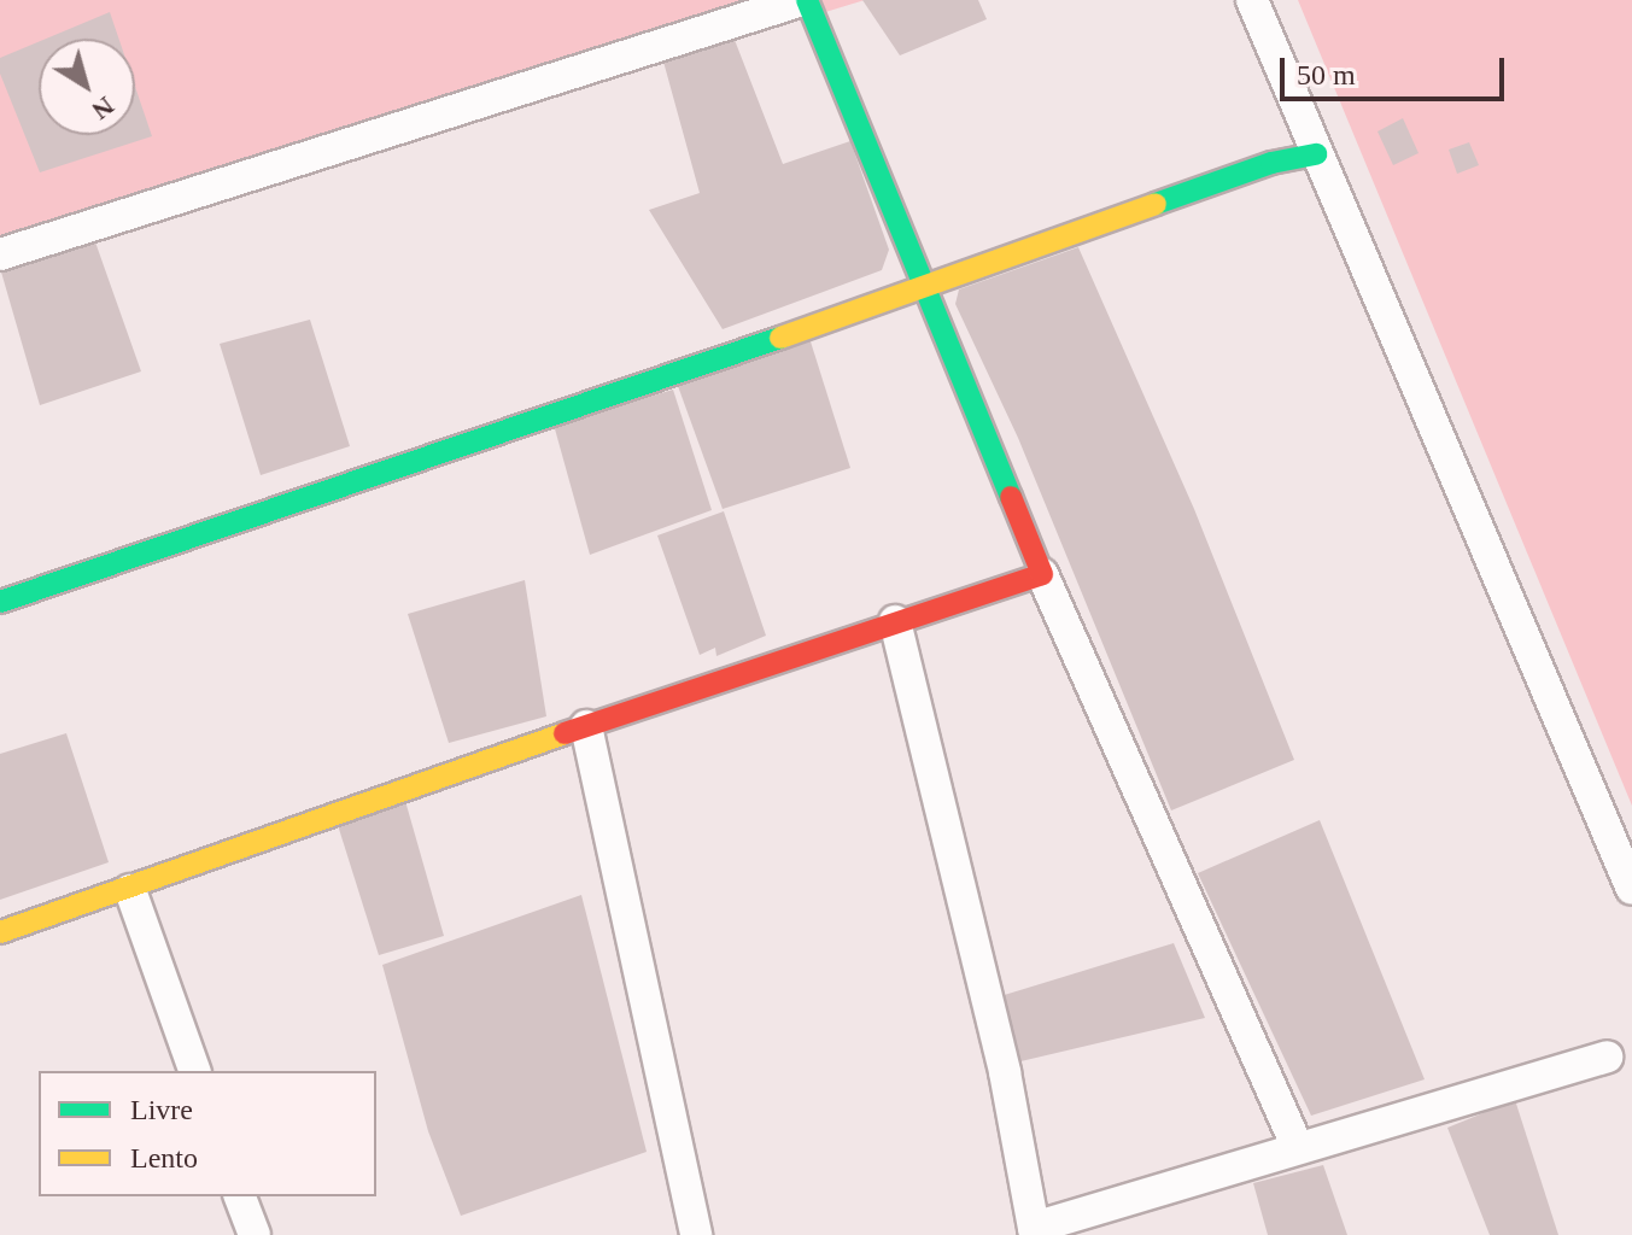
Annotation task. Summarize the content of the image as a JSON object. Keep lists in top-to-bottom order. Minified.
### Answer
{"legend":["Livre","Lento"],"scale_bar":"50 m","north":"bottom right"}
